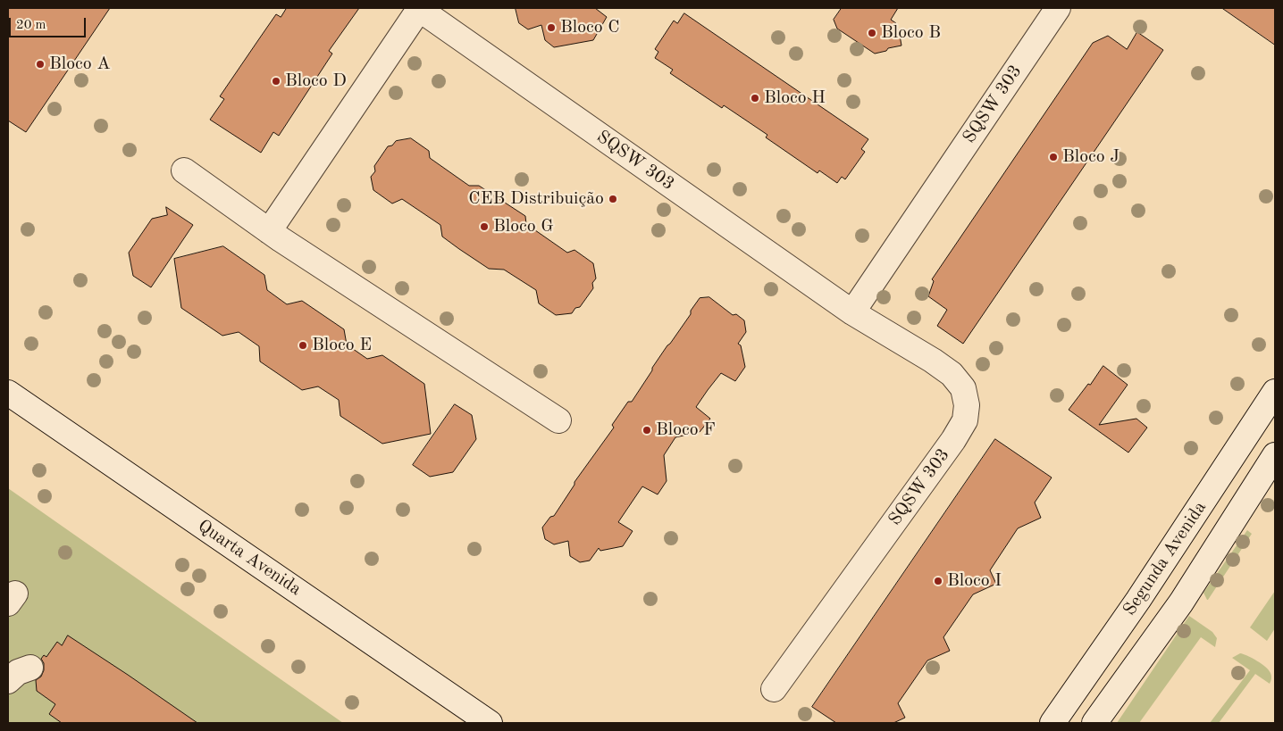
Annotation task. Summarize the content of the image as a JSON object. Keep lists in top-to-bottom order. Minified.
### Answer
{"streets":{"street":["SQSW 303","Quarta Avenida","Segunda Avenida"]},"places":["Bloco C","Bloco B","Bloco A","Bloco D","Bloco H","Bloco J","CEB Distribuição","Bloco G","Bloco E","Bloco F","Bloco I"],"scale_bar":"20 m"}
